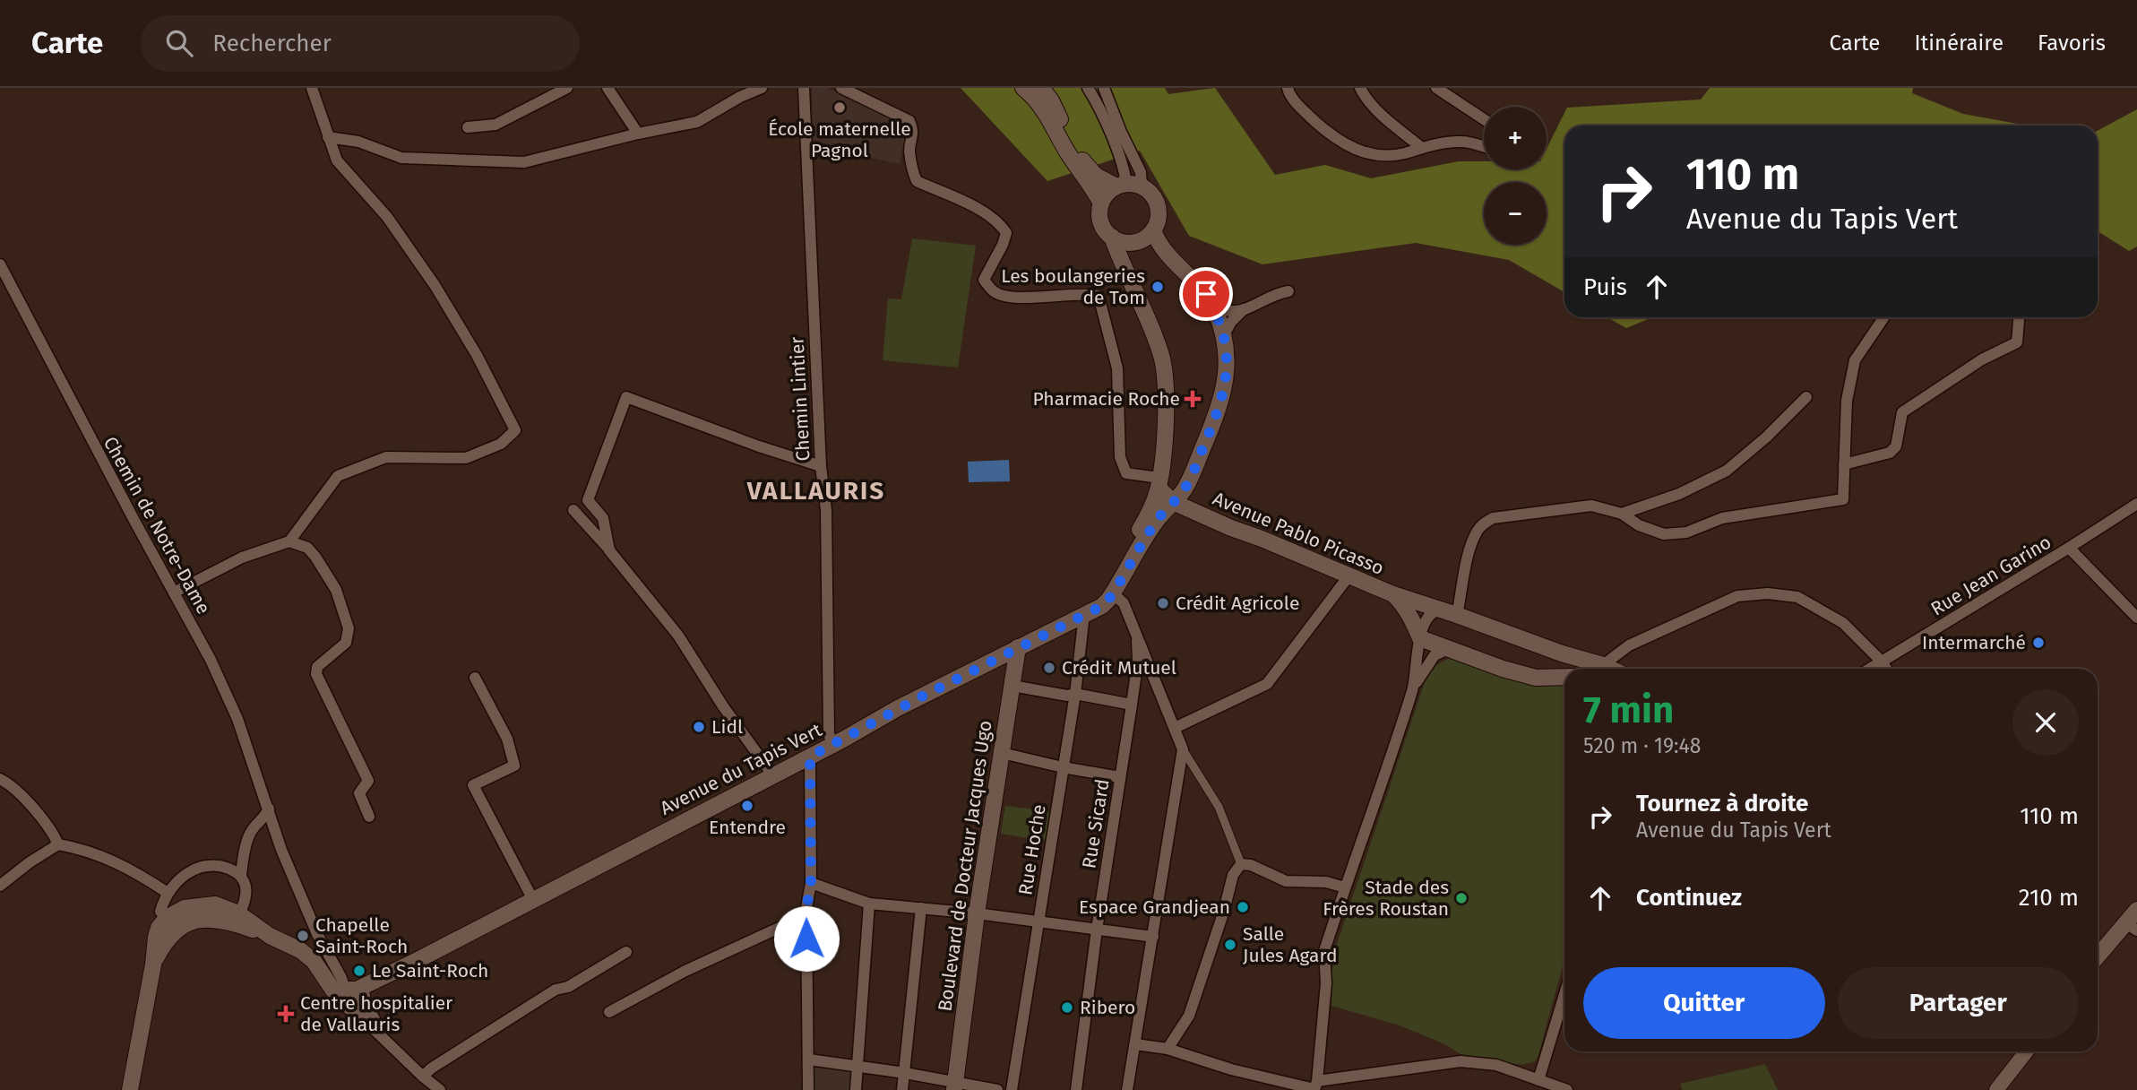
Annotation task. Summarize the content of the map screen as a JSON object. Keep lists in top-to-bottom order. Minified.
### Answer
{"streets":{"main road":["Avenue Pablo Picasso","Avenue du Tapis Vert","Boulevard de Docteur Jacques Ugo"],"street":["Chemin Lintier","Chemin de Notre-Dame","Rue Jean Garino","Rue Sicard","Rue Hoche"]},"crossings":[["Chemin Lintier","Avenue du Tapis Vert"],["Chemin de Notre-Dame","Avenue du Tapis Vert"],["Avenue du Tapis Vert","Rue Hoche"],["Avenue du Tapis Vert","Boulevard de Docteur Jacques Ugo"]],"districts":["VALLAURIS"],"places":{"other":["École maternelle Pagnol","Les boulangeries de Tom","Crédit Agricole","Intermarché","Crédit Mutuel","Lidl","Entendre","Stade des Frères Roustan","Espace Grandjean","Chapelle Saint-Roch","Salle Jules Agard","Le Saint-Roch","Ribero"],"health":["Pharmacie Roche","Centre hospitalier de Vallauris"]},"page":{"header":"Carte","search":"Rechercher","nav":["Carte","Itinéraire","Favoris"],"map_buttons":["+","−"],"turn":["110 m","Avenue du Tapis Vert"],"then":"Puis","heading":["7 min","520 m · 19:48"],"list":[{"name":"Tournez à droite","note":"Avenue du Tapis Vert","value":"110 m"},{"name":"Continuez","value":"210 m"}],"buttons":["Quitter","Partager"]}}
